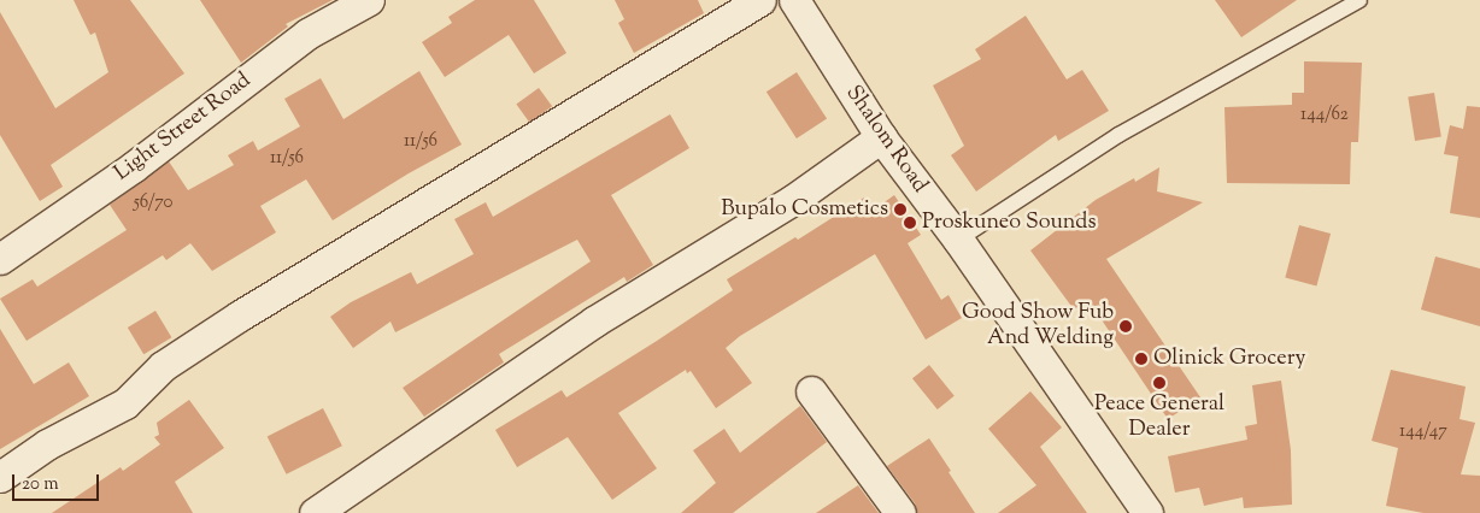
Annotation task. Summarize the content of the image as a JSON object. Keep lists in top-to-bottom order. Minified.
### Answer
{"streets":{"street":["Light Street Road","Shalom Road"]},"places":["Bupalo Cosmetics","Proskuneo Sounds","Good Show Fub And Welding","Olinick Grocery","Peace General Dealer"],"house_numbers":["144/62","11/56","11/56","56/70","144/47"],"scale_bar":"20 m"}
